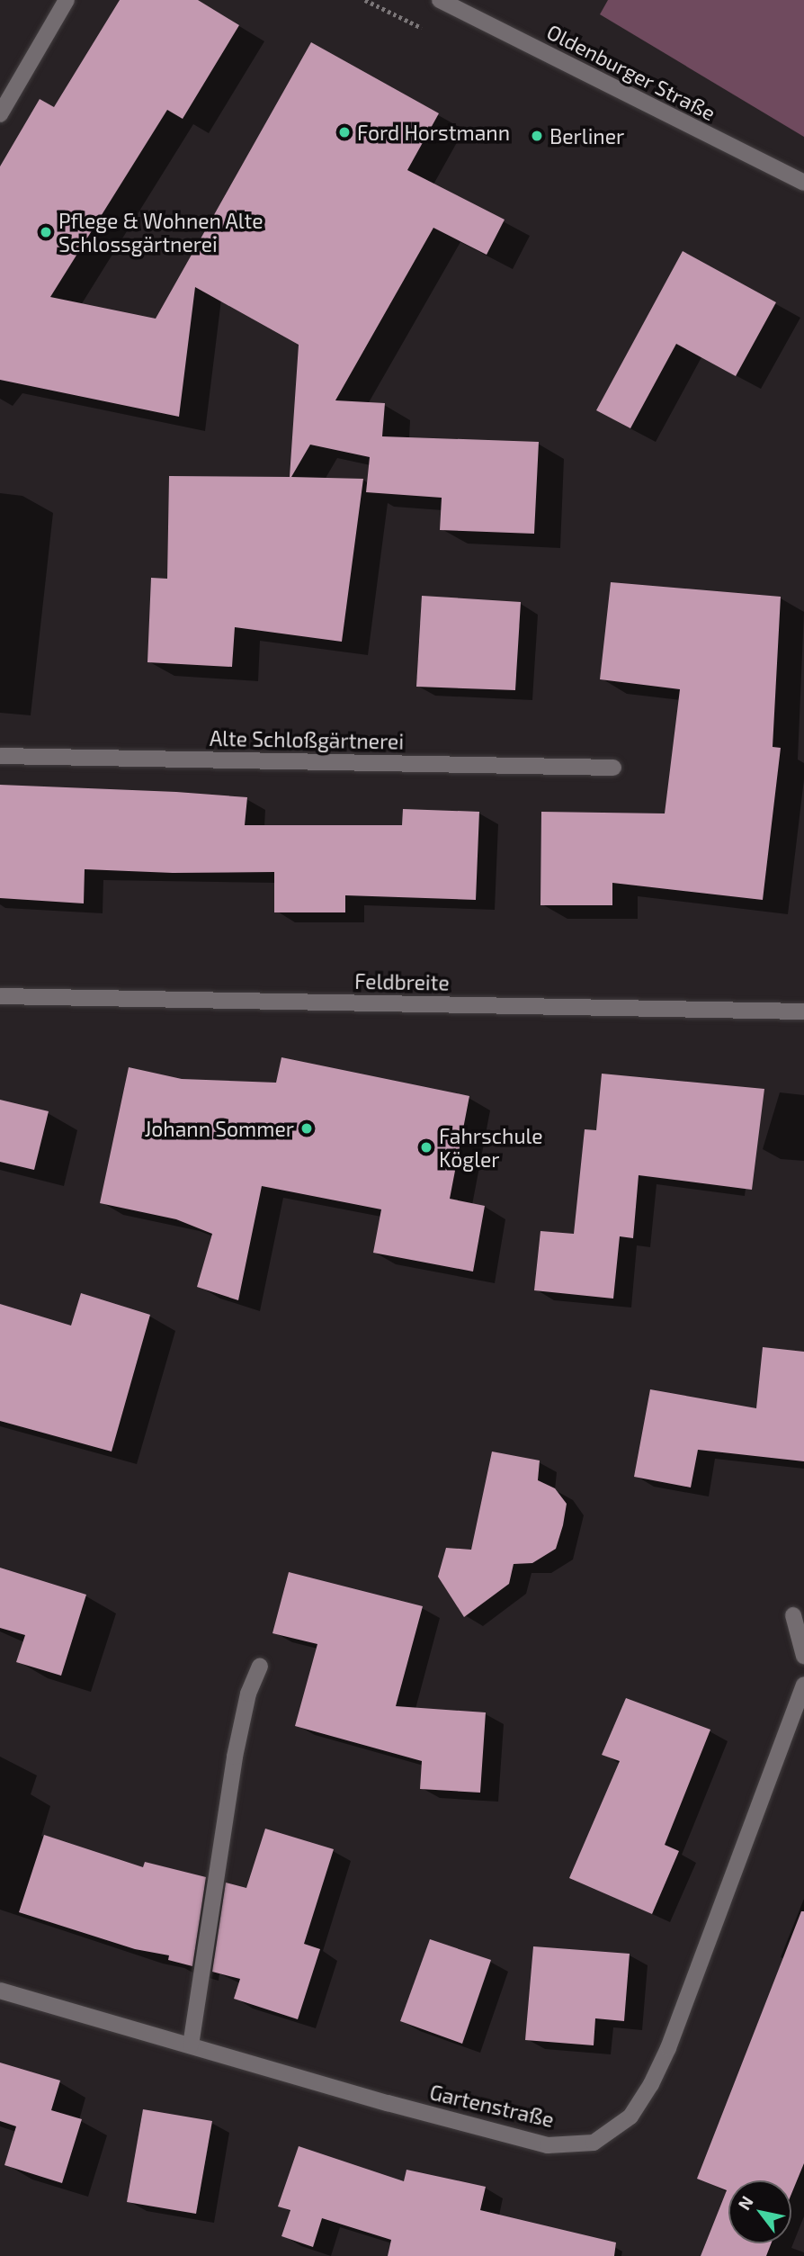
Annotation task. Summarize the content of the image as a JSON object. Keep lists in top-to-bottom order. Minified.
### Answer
{"streets":{"street":["Oldenburger Straße","Alte Schloßgärtnerei","Feldbreite","Gartenstraße"]},"places":["Ford Horstmann","Berliner","Pflege & Wohnen Alte Schlossgärtnerei","Johann Sommer","Fahrschule Kögler"],"north":"top left"}
